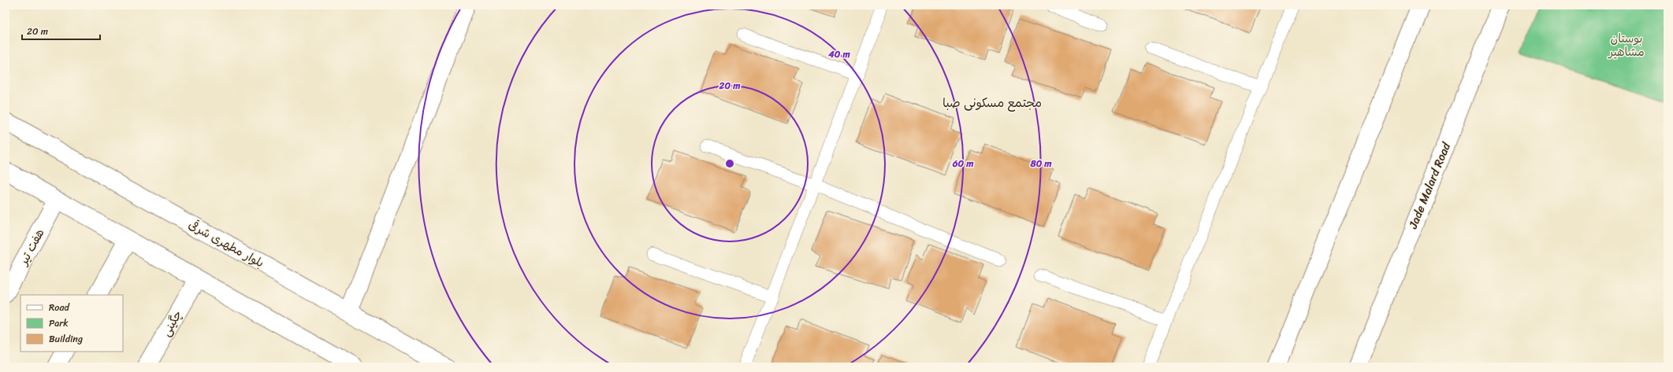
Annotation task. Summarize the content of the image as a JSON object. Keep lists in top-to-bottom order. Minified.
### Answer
{"streets":{"main road":["Jade Malard Road","بلوار مطهری شرقی","هفت تیر","چگینی"]},"districts":["مجتمع مسکونی صبا"],"parks":["بوستان مشاهیر"],"legend":["Road","Park","Building"],"scale_bar":"20 m","rings":["40 m","20 m","60 m","80 m"]}
